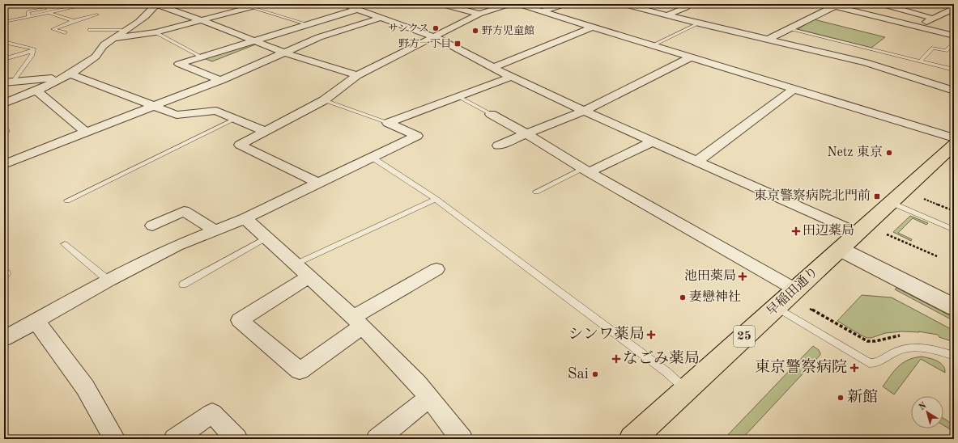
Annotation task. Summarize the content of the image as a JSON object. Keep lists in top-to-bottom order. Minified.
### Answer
{"streets":{"main road":["早稲田通り","25"]},"places":{"other":["サンクス","野方児童館","Netz 東京","妻戀神社","Sai","新館"],"transit":["野方一丁目","東京警察病院北門前"],"health":["田辺薬局","池田薬局","シンワ薬局","なごみ薬局","東京警察病院"]},"north":"top left"}
